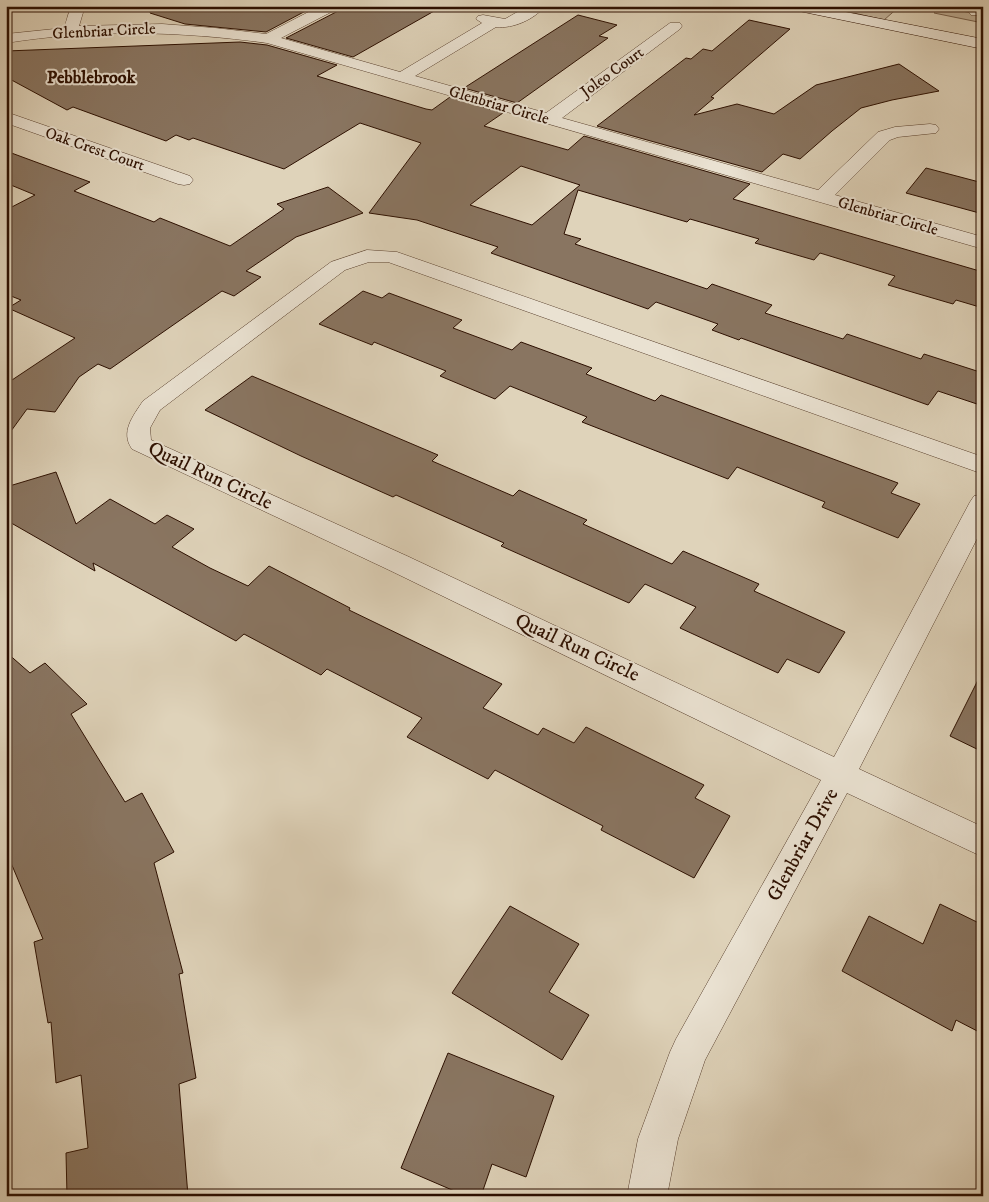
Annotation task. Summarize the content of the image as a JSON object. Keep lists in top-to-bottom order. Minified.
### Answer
{"streets":{"street":["Glenbriar Circle","Joleo Court","Oak Crest Court","Quail Run Circle","Glenbriar Drive"]},"crossings":[["Glenbriar Circle","Joleo Court"],["Quail Run Circle","Glenbriar Drive"]],"districts":["Pebblebrook"]}
